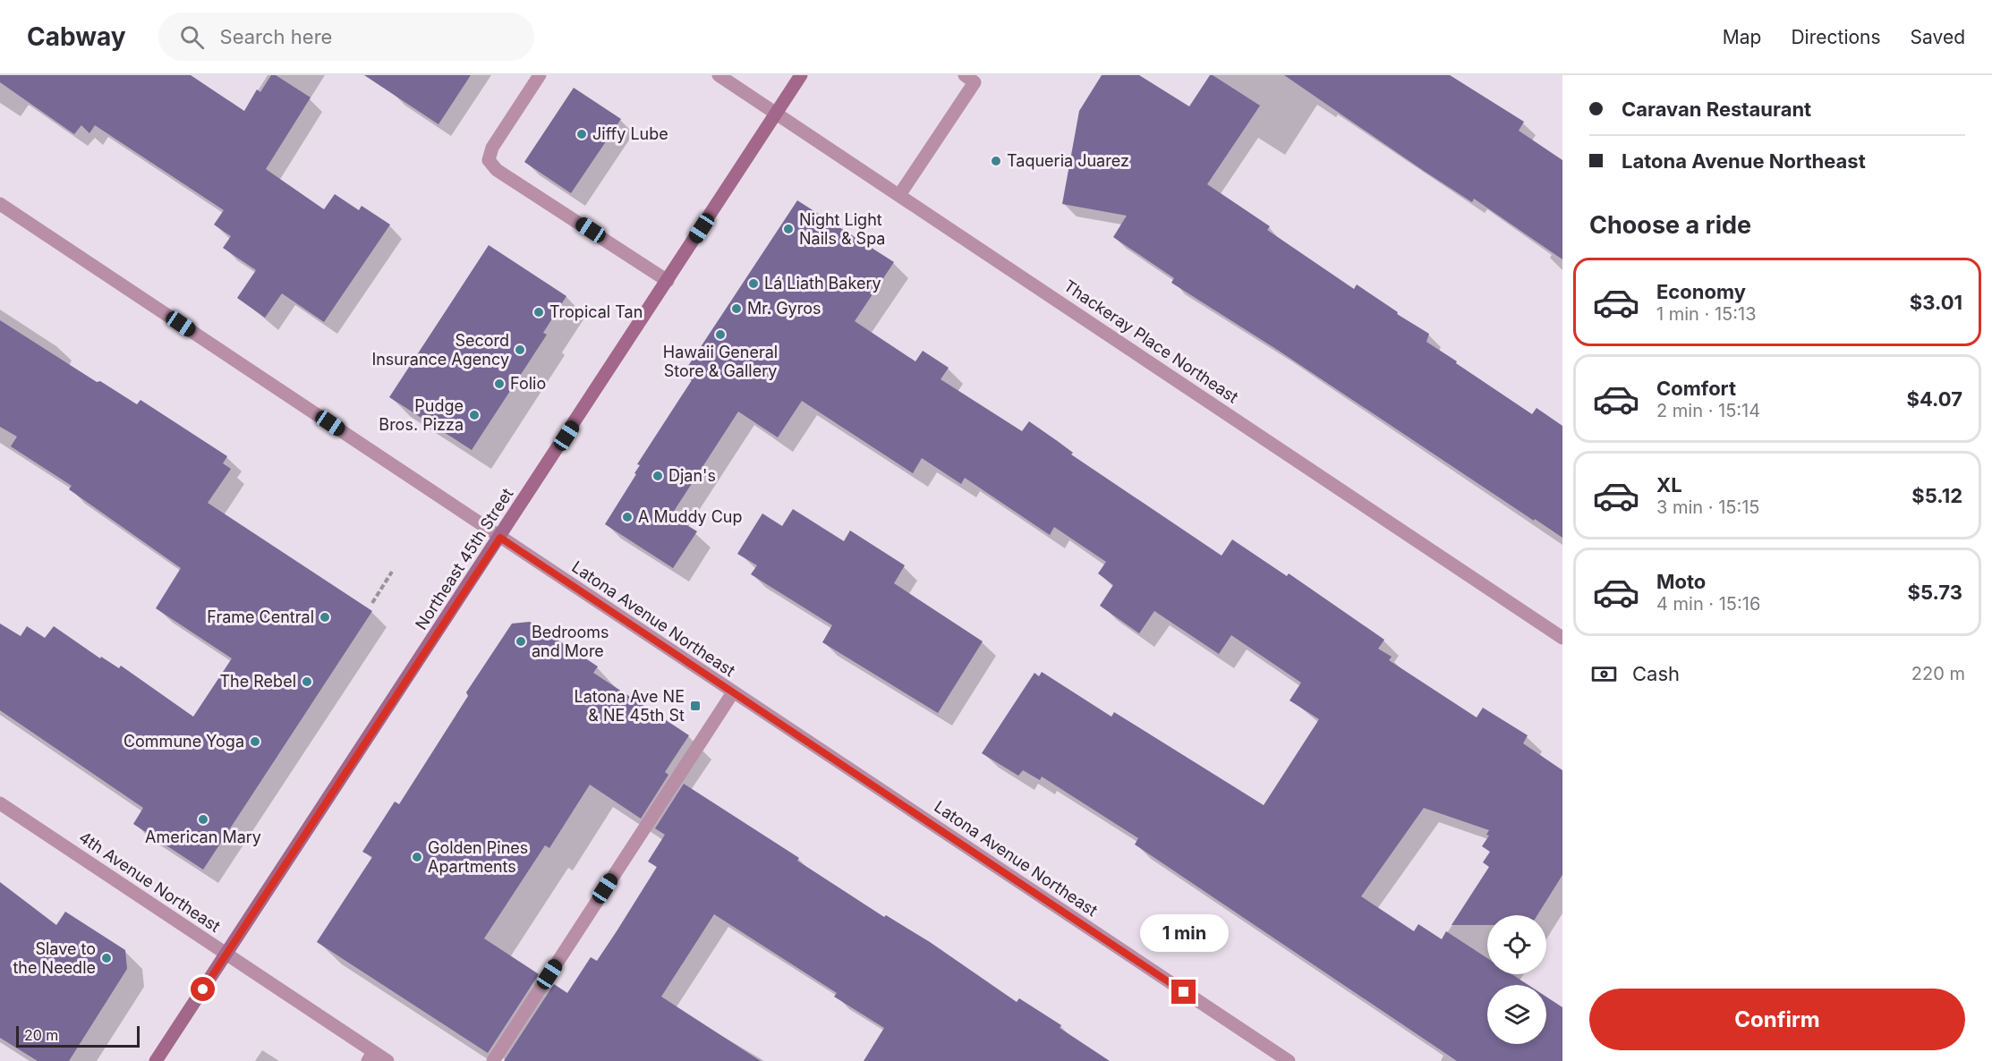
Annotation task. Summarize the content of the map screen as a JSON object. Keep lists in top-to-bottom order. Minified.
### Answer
{"streets":{"main road":["Northeast 45th Street"],"street":["Thackeray Place Northeast","Latona Avenue Northeast","4th Avenue Northeast"]},"crossings":[["Thackeray Place Northeast","Northeast 45th Street"],["Northeast 45th Street","Latona Avenue Northeast"],["Northeast 45th Street","4th Avenue Northeast"]],"places":{"other":["Jiffy Lube","Taqueria Juarez","Night Light Nails & Spa","Lá Liath Bakery","Mr. Gyros","Tropical Tan","Hawaii General Store & Gallery","Secord Insurance Agency","Folio","Pudge Bros. Pizza","Djan's","A Muddy Cup","Frame Central","Bedrooms and More","The Rebel","Commune Yoga","American Mary","Golden Pines Apartments","Slave to the Needle"],"transit":["Latona Ave NE & NE 45th St"]},"scale_bar":"20 m","page":{"header":"Cabway","search":"Search here","nav":["Map","Directions","Saved"],"banner":["Caravan Restaurant","Latona Avenue Northeast"],"heading":"Choose a ride","list":[{"name":"Economy","note":"1 min · 15:13","value":"$3.01"},{"name":"Comfort","note":"2 min · 15:14","value":"$4.07"},{"name":"XL","note":"3 min · 15:15","value":"$5.12"},{"name":"Moto","note":"4 min · 15:16","value":"$5.73"}],"pay":["Cash","220 m"],"bubble":"1 min","buttons":"Confirm","scale":"20 m"}}
